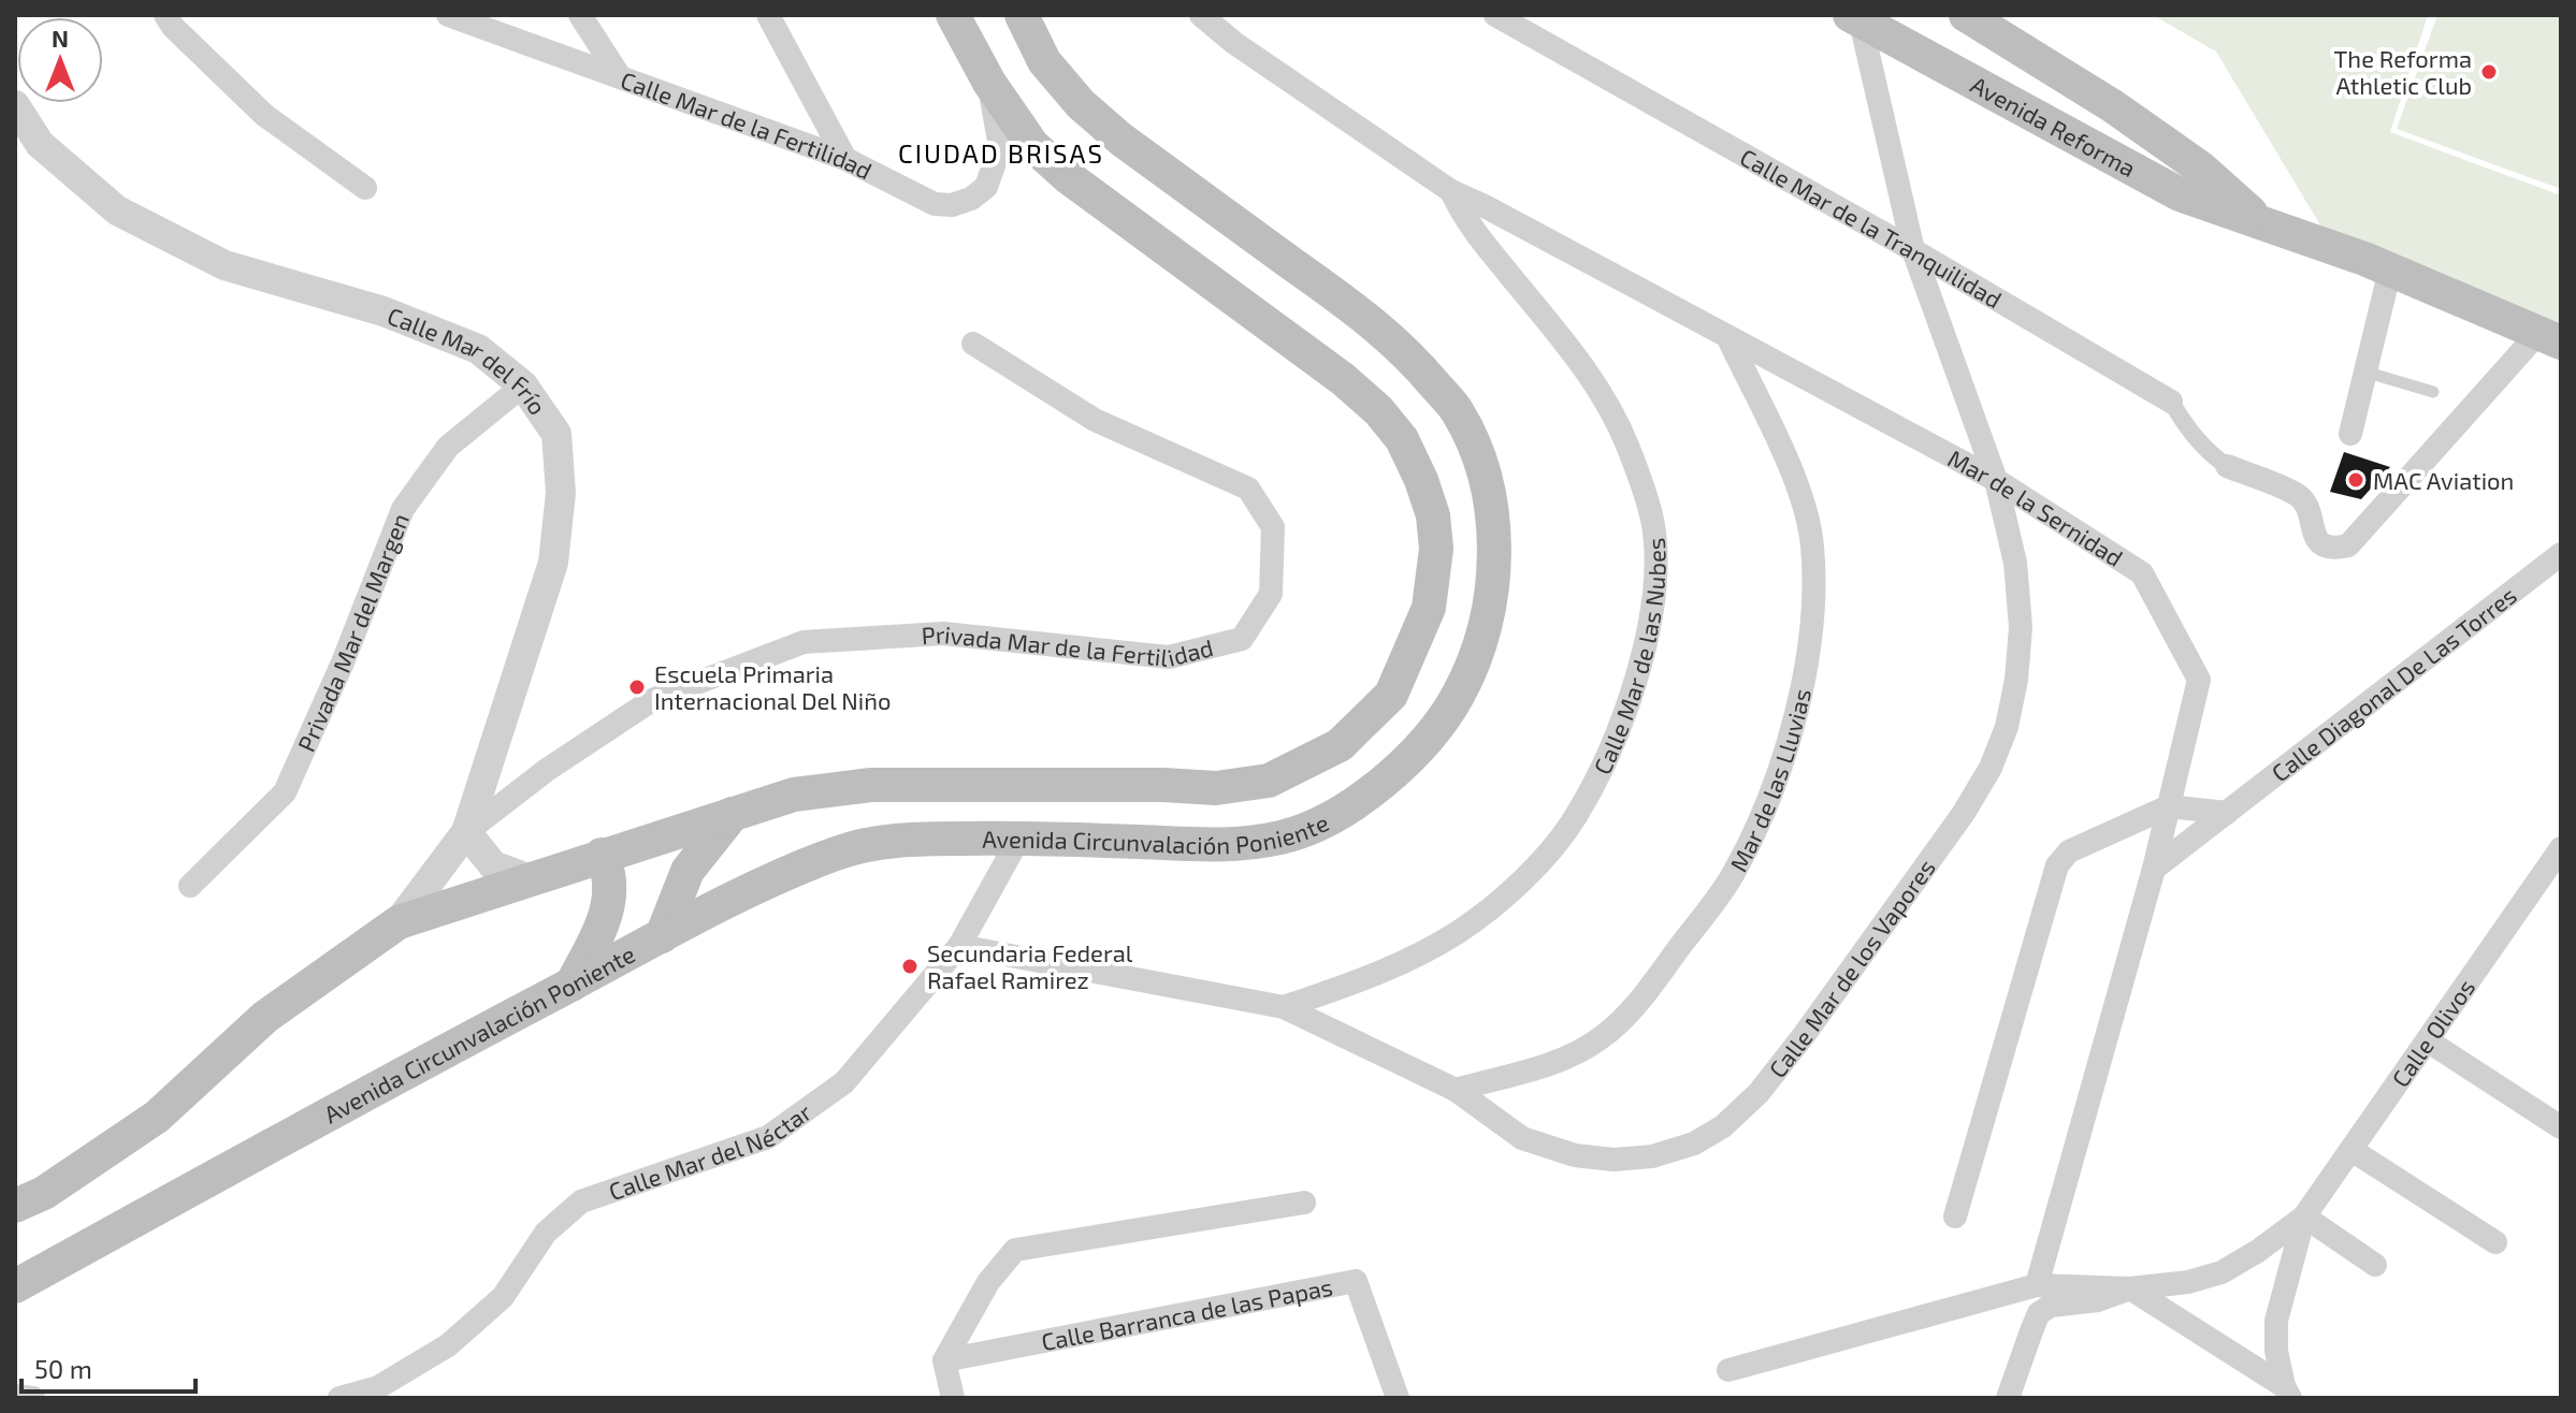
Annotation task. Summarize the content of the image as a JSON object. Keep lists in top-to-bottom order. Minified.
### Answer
{"streets":{"main road":["Avenida Reforma","Avenida Circunvalación Poniente"],"street":["Calle Mar de la Fertilidad","Calle Mar de la Tranquilidad","Calle Mar del Frío","Mar de la Sernidad","Privada Mar del Margen","Privada Mar de la Fertilidad","Calle Mar de las Nubes","Calle Diagonal De Las Torres","Mar de las Lluvias","Calle Mar de los Vapores","Calle Olivos","Calle Mar del Néctar","Calle Barranca de las Papas"]},"crossings":[["Calle Mar de la Fertilidad","Avenida Circunvalación Poniente"],["Avenida Reforma","Calle Mar de los Vapores"],["Calle Mar de la Tranquilidad","Calle Mar de los Vapores"],["Calle Mar del Frío","Privada Mar del Margen"],["Calle Mar del Frío","Privada Mar de la Fertilidad"],["Calle Mar del Frío","Avenida Circunvalación Poniente"],["Mar de la Sernidad","Calle Mar de las Nubes"],["Mar de la Sernidad","Calle Diagonal De Las Torres"],["Mar de la Sernidad","Mar de las Lluvias"],["Mar de la Sernidad","Calle Mar de los Vapores"],["Calle Mar de las Nubes","Calle Mar de los Vapores"],["Mar de las Lluvias","Calle Mar de los Vapores"],["Avenida Circunvalación Poniente","Calle Mar del Néctar"],["Calle Mar de los Vapores","Calle Mar del Néctar"]],"districts":["CIUDAD BRISAS"],"places":["The Reforma Athletic Club","MAC Aviation","Escuela Primaria Internacional Del Niño","Secundaria Federal Rafael Ramirez"],"scale_bar":"50 m","north":"top"}
